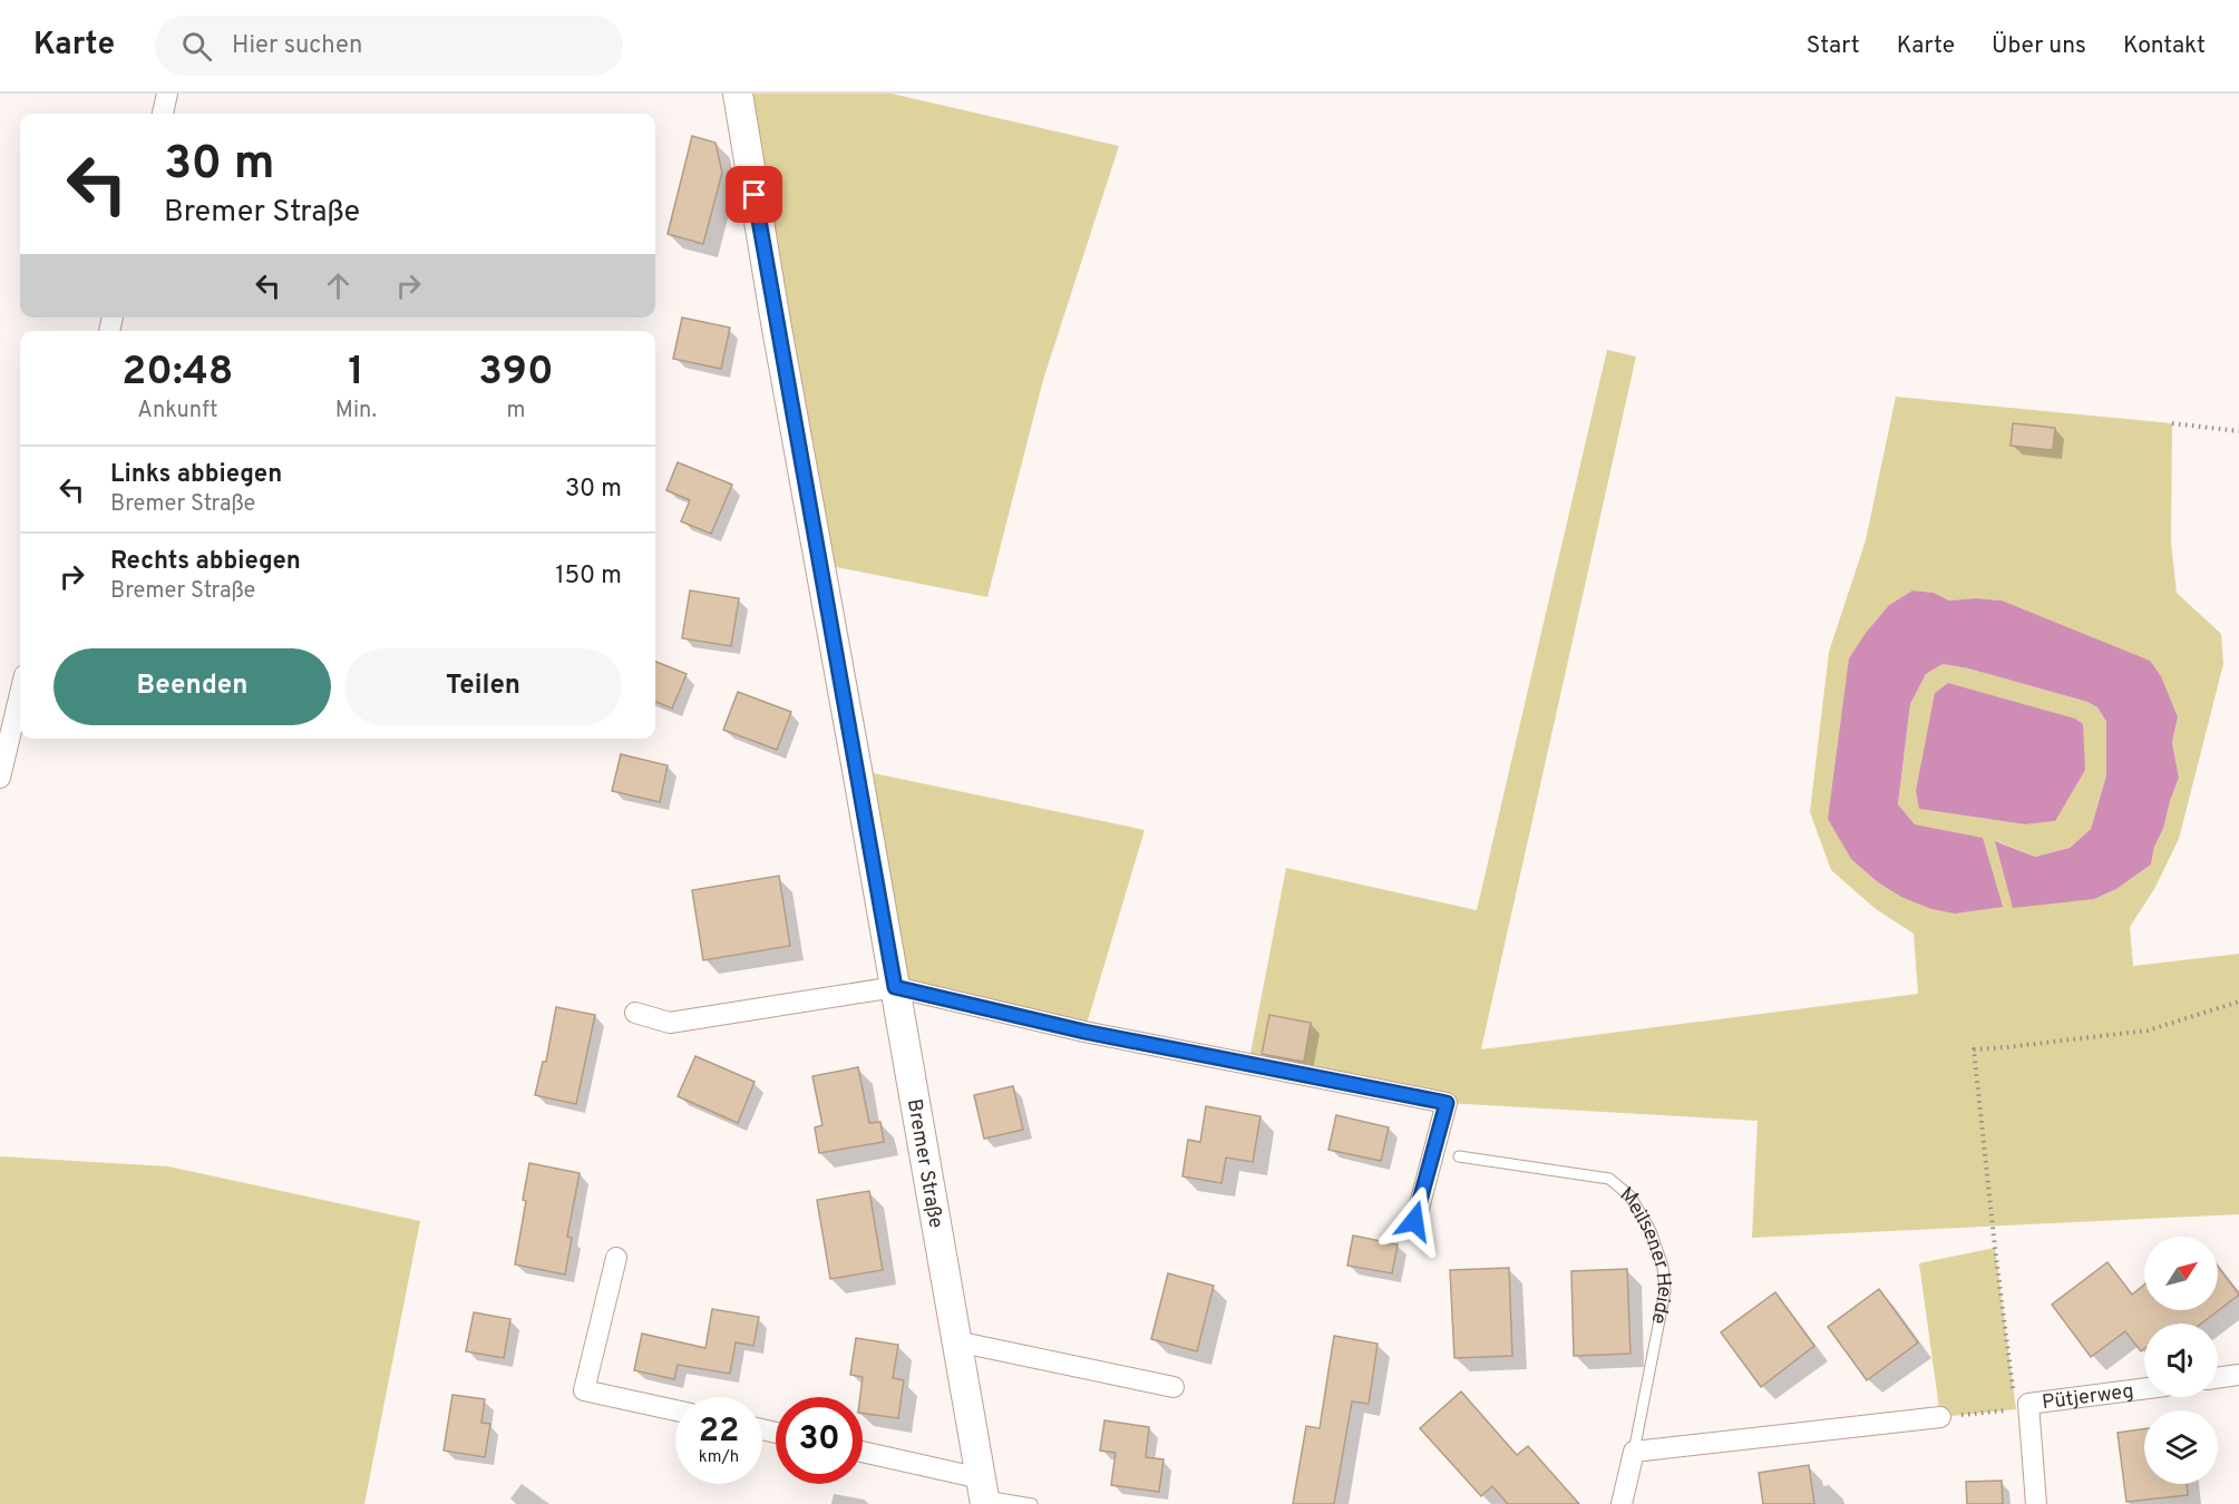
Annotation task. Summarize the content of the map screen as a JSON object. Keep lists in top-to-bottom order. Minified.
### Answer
{"streets":{"street":["Bremer Straße","Meilsener Heide","Pütjerweg"]},"north":"top right","page":{"header":"Karte","search":"Hier suchen","nav":["Start","Karte","Über uns","Kontakt"],"turn":["30 m","Bremer Straße"],"eta":["20:48","Ankunft","1","Min.","390","m"],"list":[{"name":"Links abbiegen","note":"Bremer Straße","value":"30 m"},{"name":"Rechts abbiegen","note":"Bremer Straße","value":"150 m"}],"buttons":["Beenden","Teilen"],"speed":"22 km/h","limit":"30"}}
